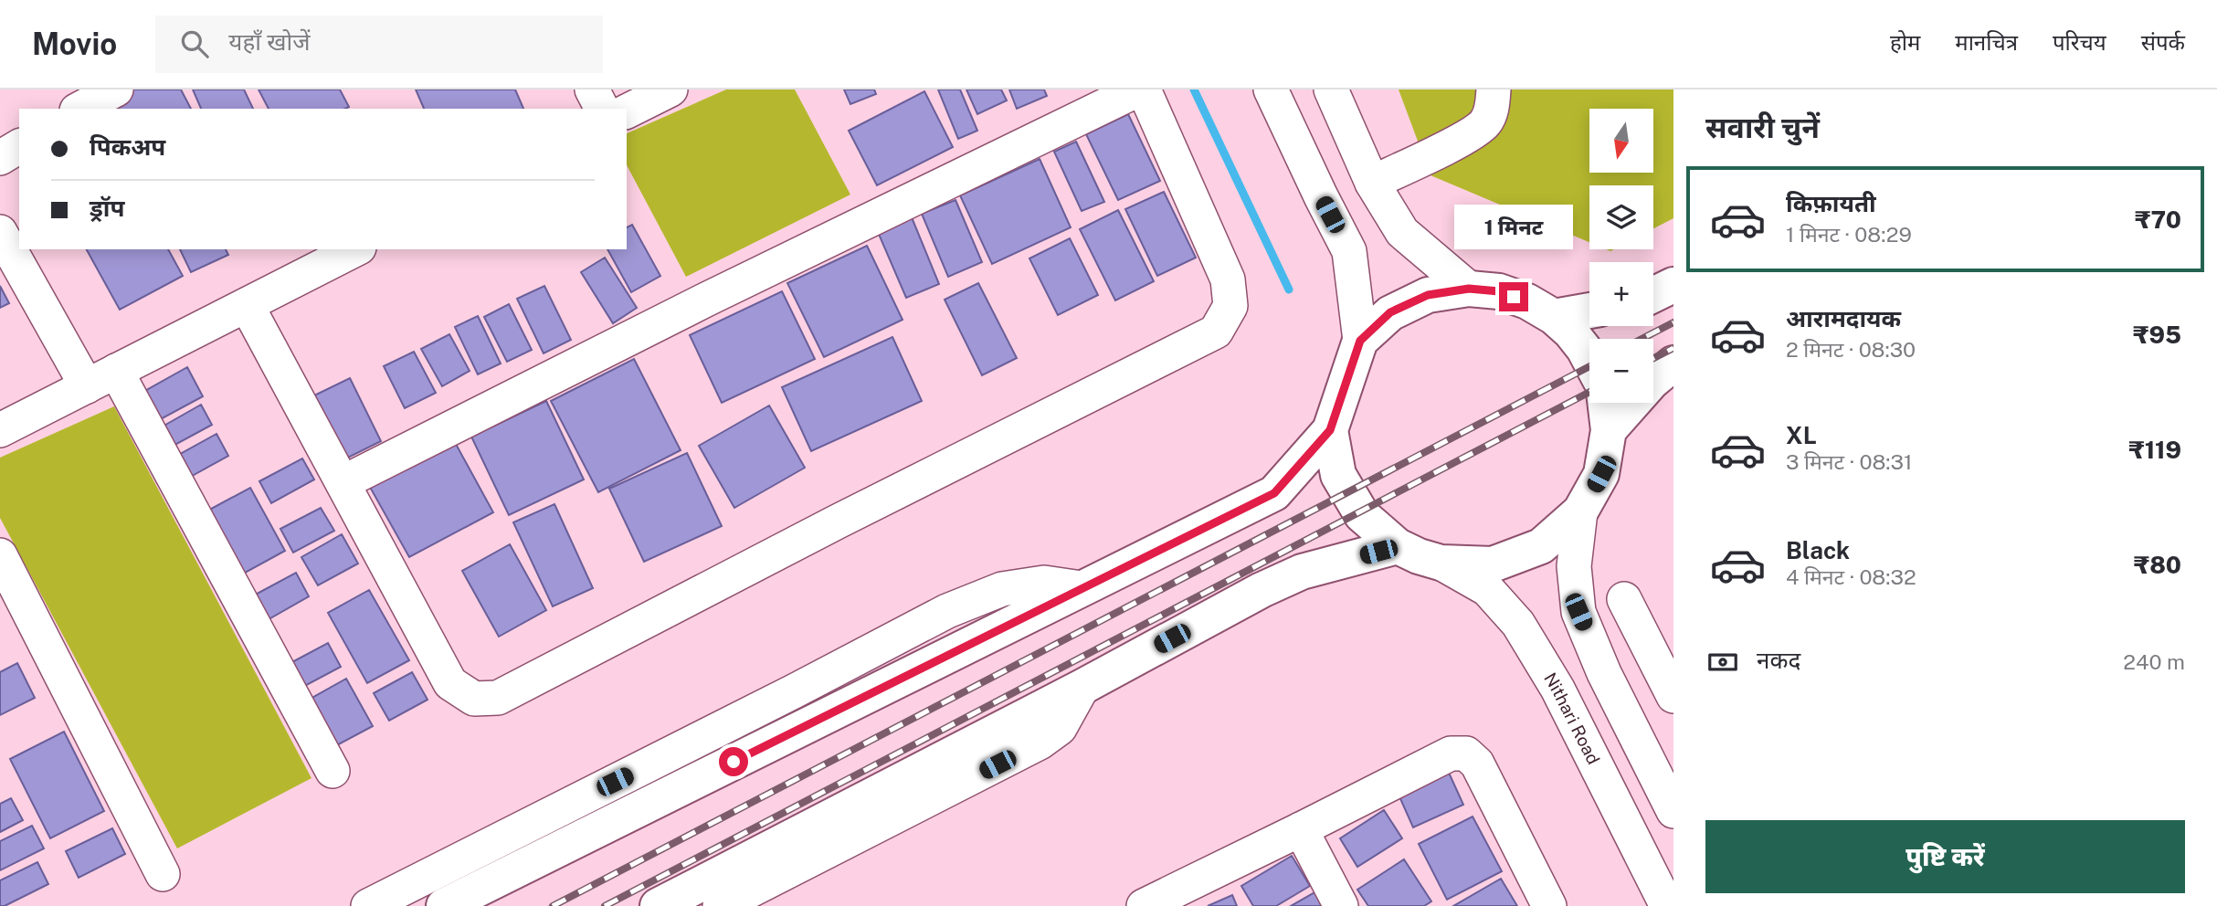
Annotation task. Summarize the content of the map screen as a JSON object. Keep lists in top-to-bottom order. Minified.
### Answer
{"streets":{"street":["Nithari Road"]},"north":"bottom","page":{"header":"Movio","search":"यहाँ खोजें","nav":["होम","मानचित्र","परिचय","संपर्क"],"heading":"सवारी चुनें","map_buttons":["+","−"],"banner":["पिकअप","ड्रॉप"],"list":[{"name":"किफ़ायती","note":"1 मिनट · 08:29","value":"₹70"},{"name":"आरामदायक","note":"2 मिनट · 08:30","value":"₹95"},{"name":"XL","note":"3 मिनट · 08:31","value":"₹119"},{"name":"Black","note":"4 मिनट · 08:32","value":"₹80"}],"bubble":"1 मिनट","pay":["नकद","240 m"],"buttons":"पुष्टि करें"}}
